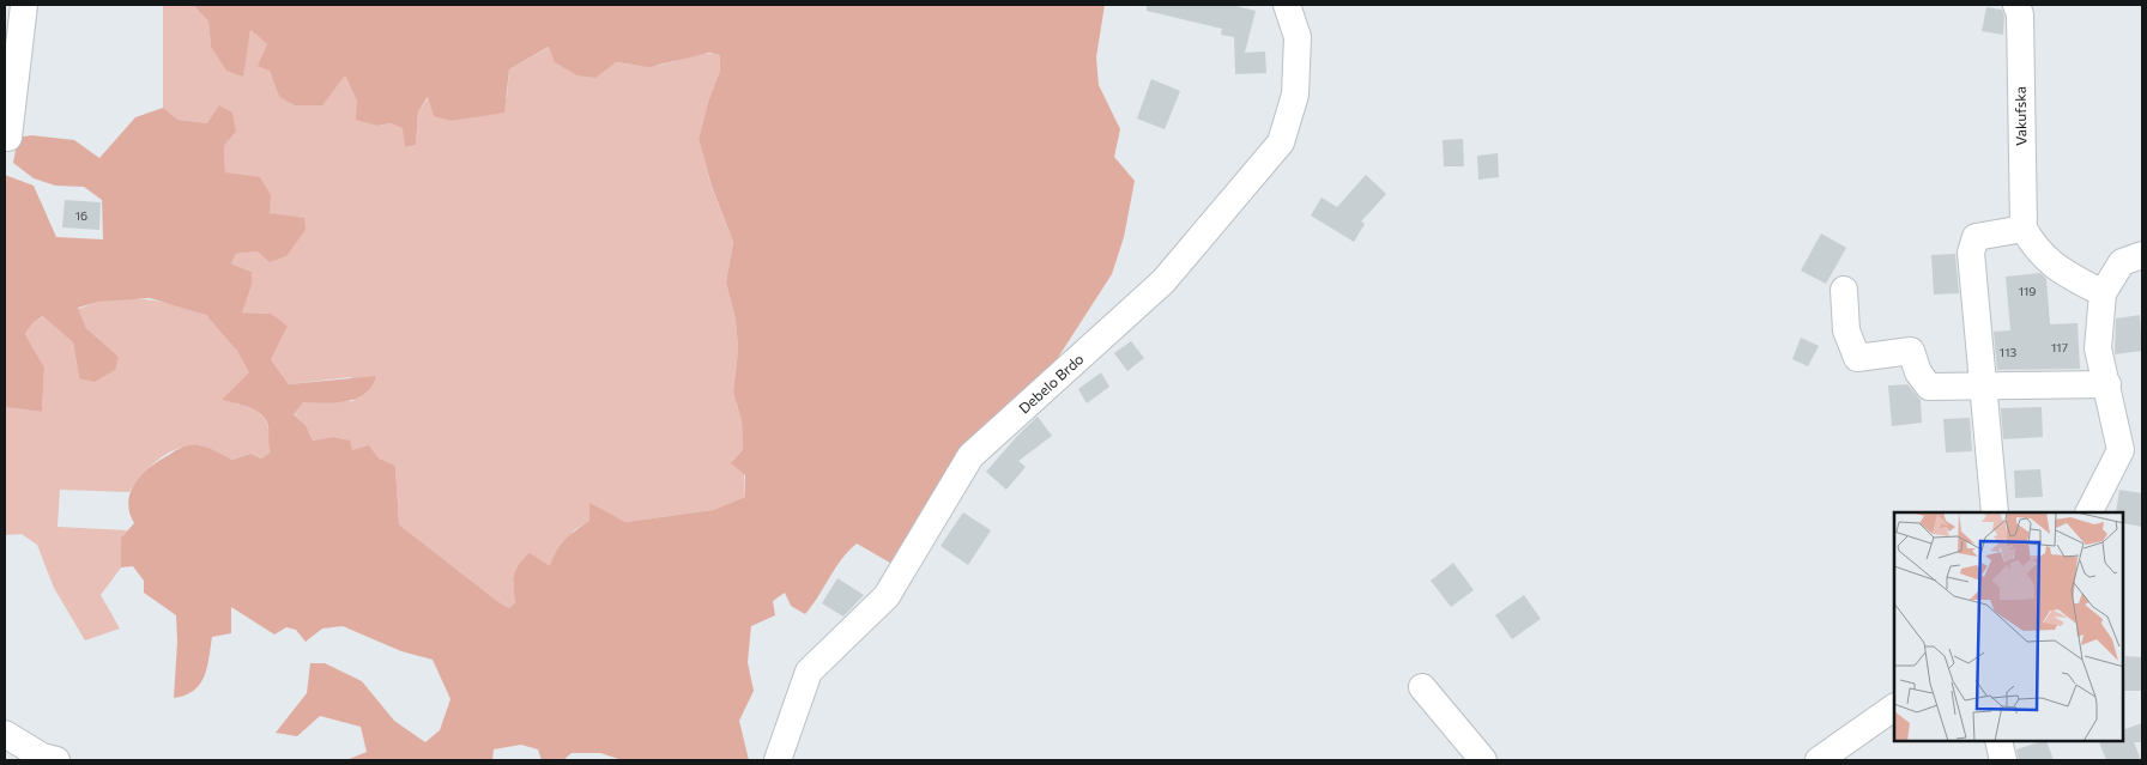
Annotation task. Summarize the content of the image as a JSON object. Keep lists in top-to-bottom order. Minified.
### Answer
{"streets":{"street":["Vakufska","Debelo Brdo"]},"house_numbers":["16","119","117","113"]}
